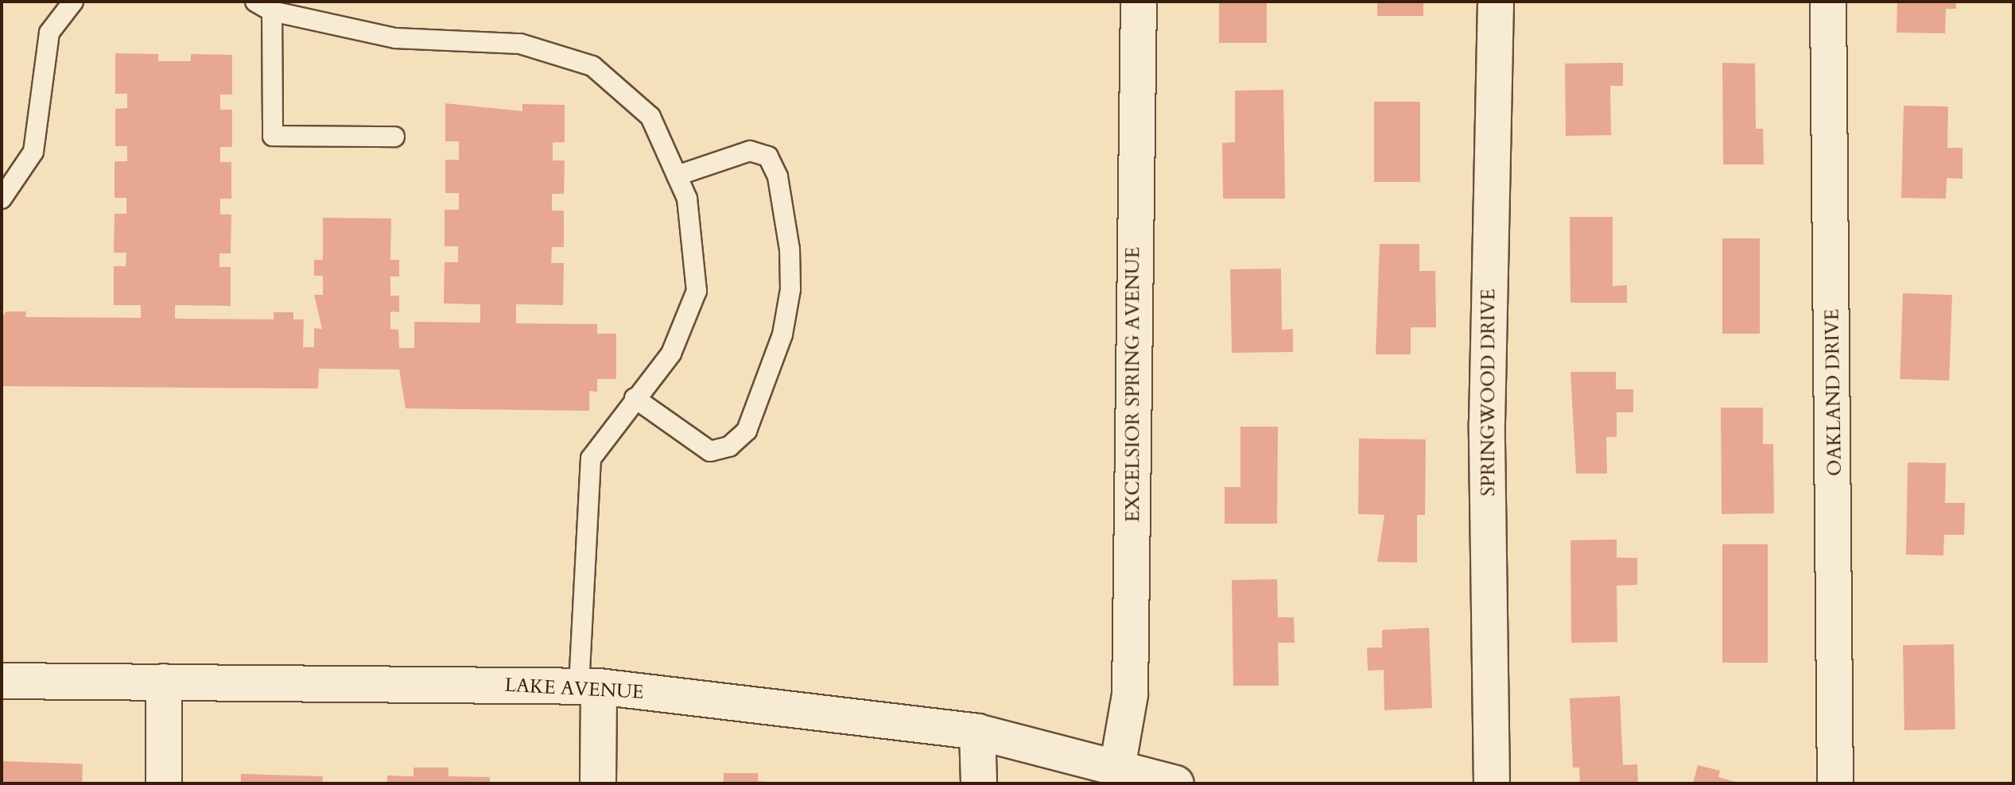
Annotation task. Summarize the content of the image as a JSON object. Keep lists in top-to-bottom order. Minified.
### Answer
{"streets":{"street":["EXCELSIOR SPRING AVENUE","SPRINGWOOD DRIVE","OAKLAND DRIVE","LAKE AVENUE"]},"crossings":[["EXCELSIOR SPRING AVENUE","LAKE AVENUE"]]}
